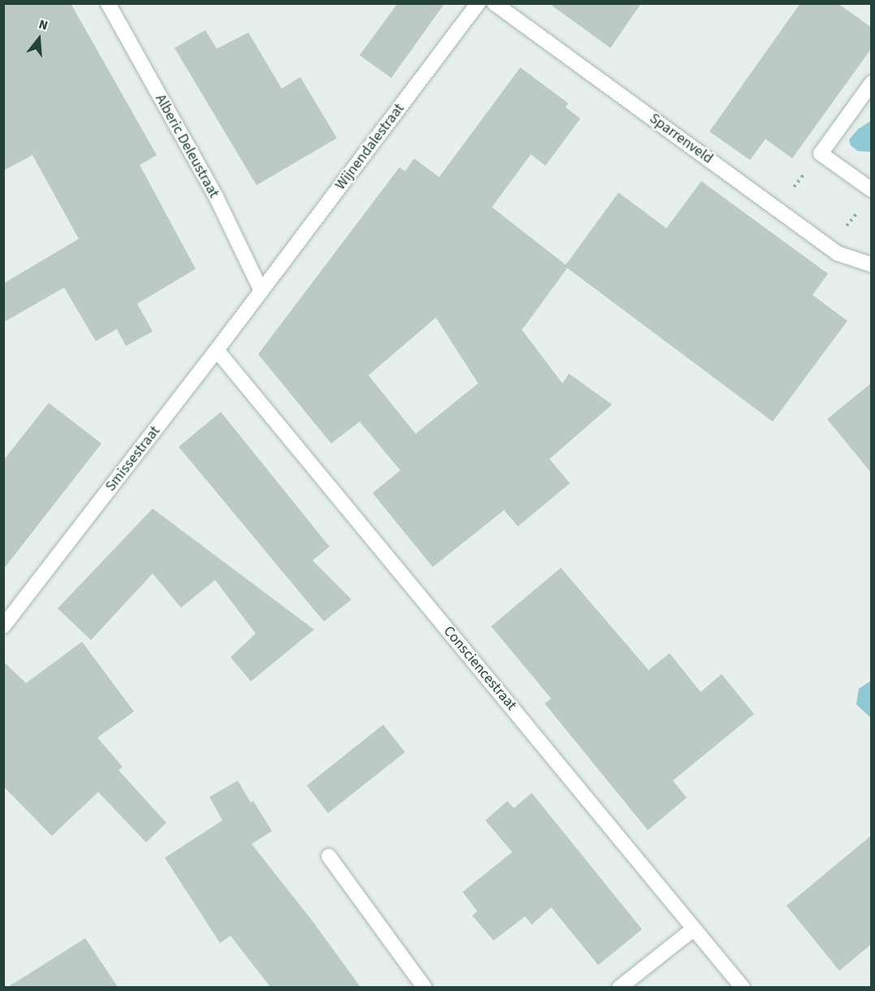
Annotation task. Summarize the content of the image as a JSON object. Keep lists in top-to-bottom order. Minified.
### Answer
{"streets":{"street":["Sparrenveld","Alberic Deleustraat","Wijnendalestraat","Smissestraat","Consciencestraat"]},"crossings":[["Alberic Deleustraat","Wijnendalestraat"],["Alberic Deleustraat","Smissestraat"],["Wijnendalestraat","Smissestraat"],["Smissestraat","Consciencestraat"]],"north":"top"}
